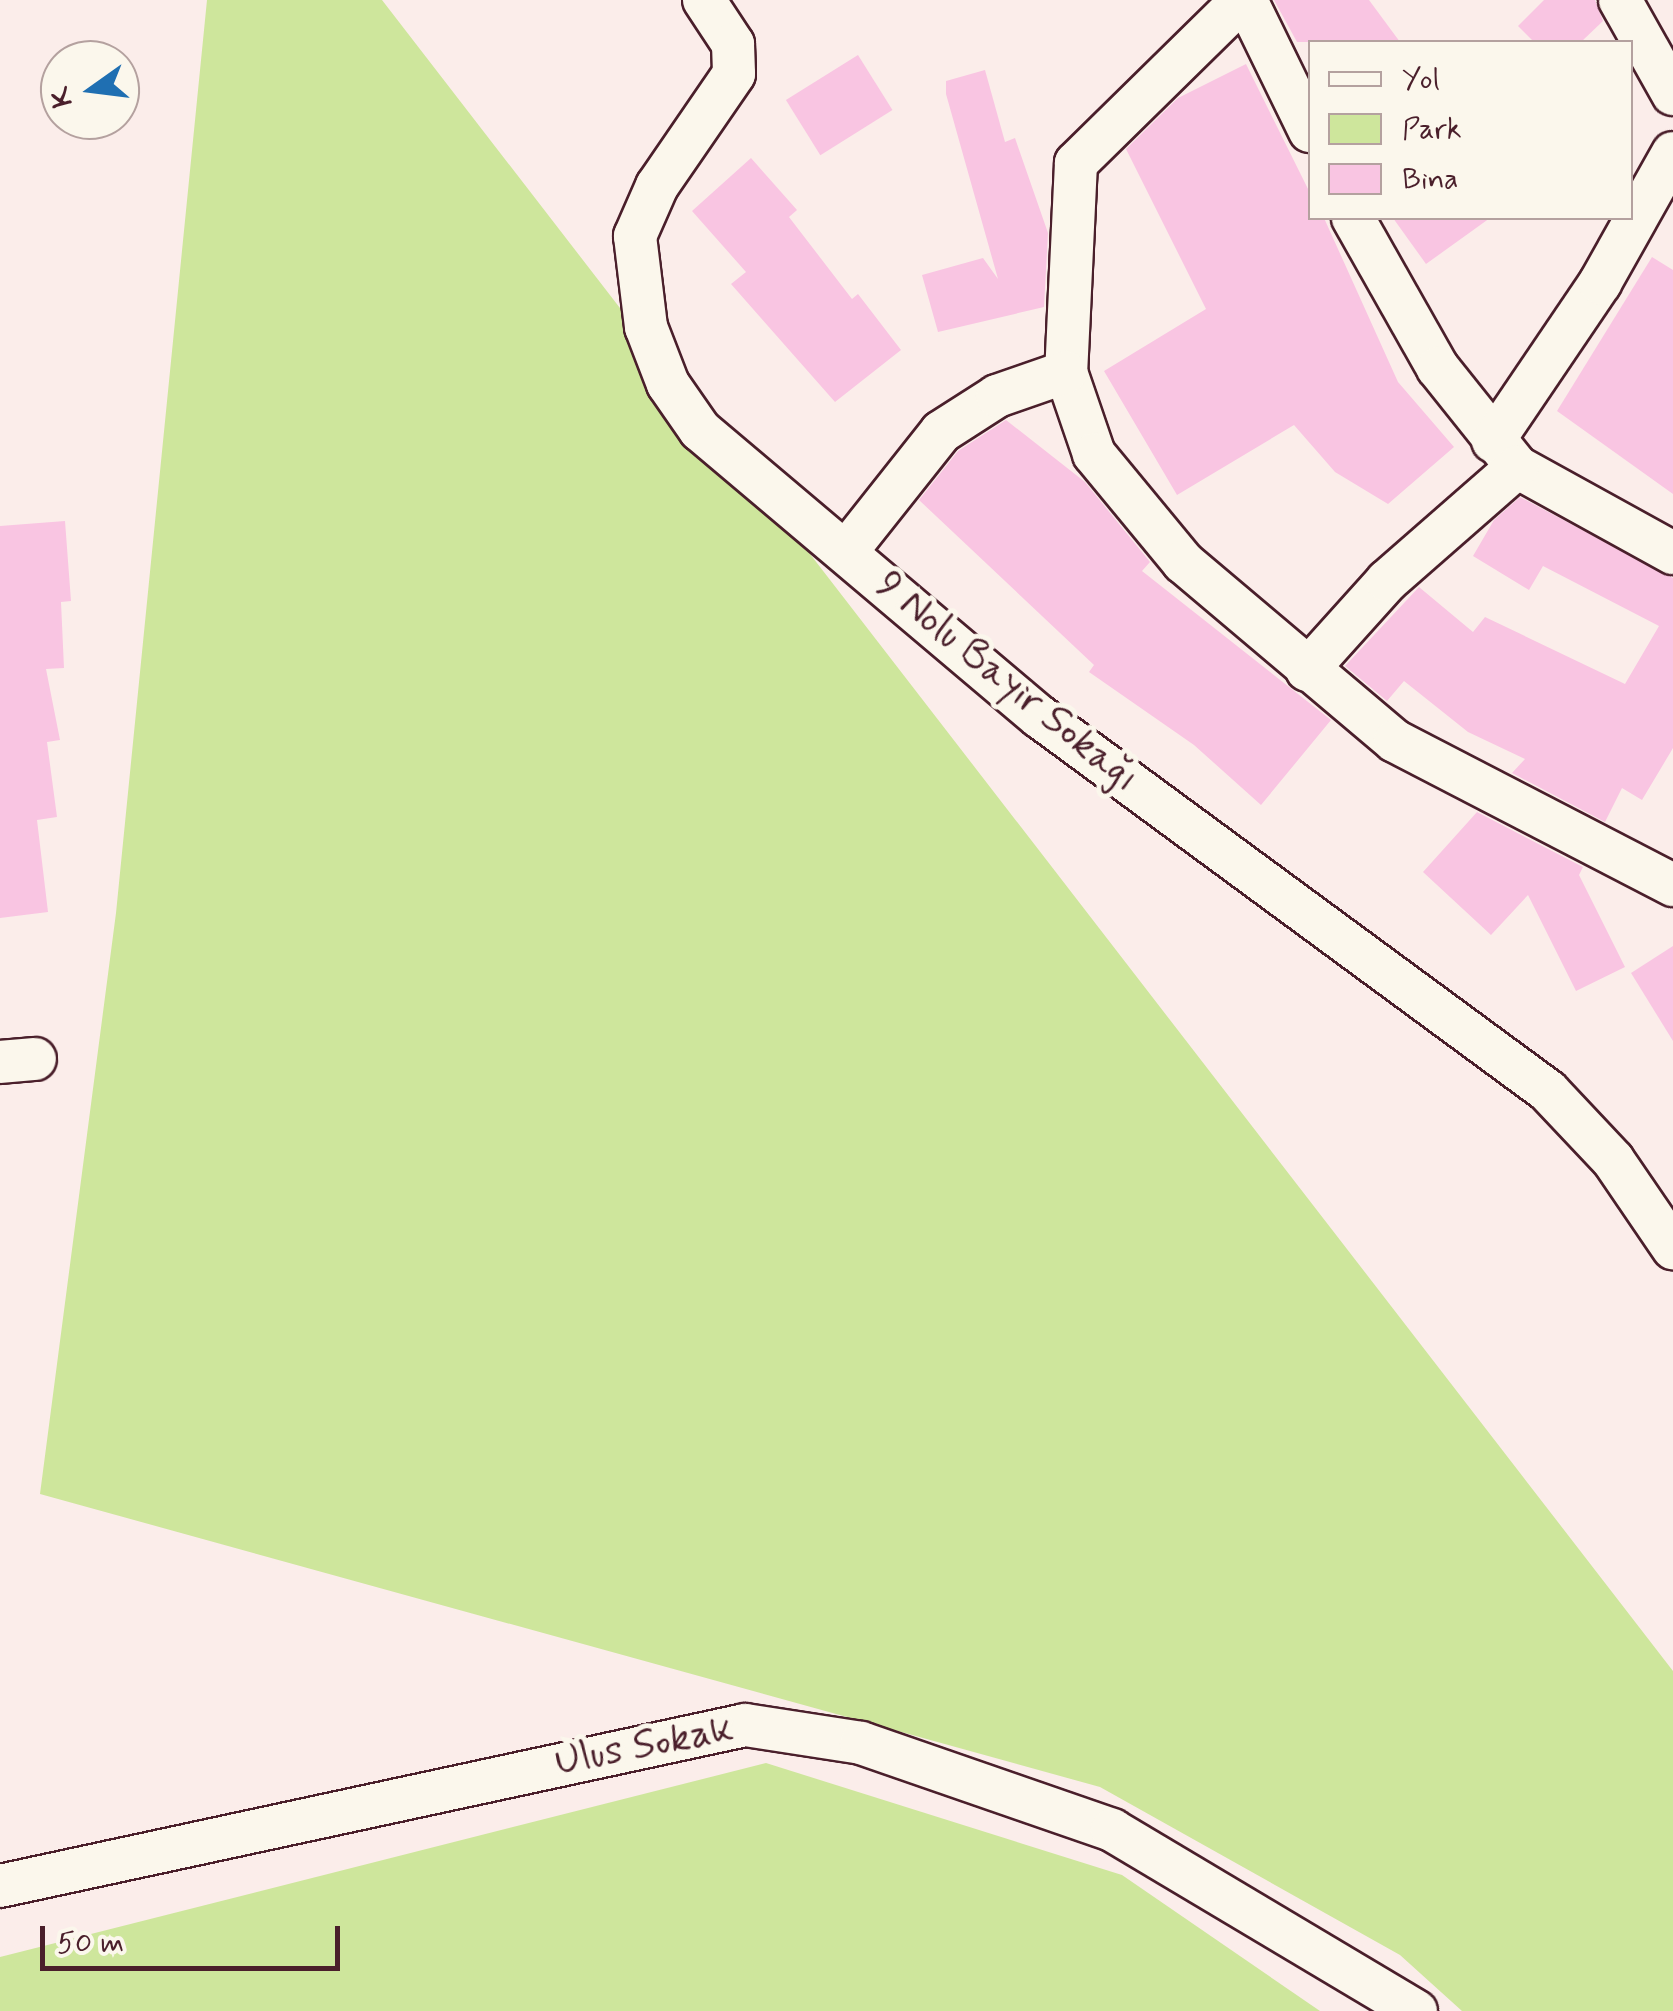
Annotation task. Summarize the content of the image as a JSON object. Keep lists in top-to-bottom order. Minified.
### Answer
{"streets":{"street":["9 Nolu Bayir Sokağı","Ulus Sokak"]},"legend":["Yol","Park","Bina"],"scale_bar":"50 m","north":"left"}
